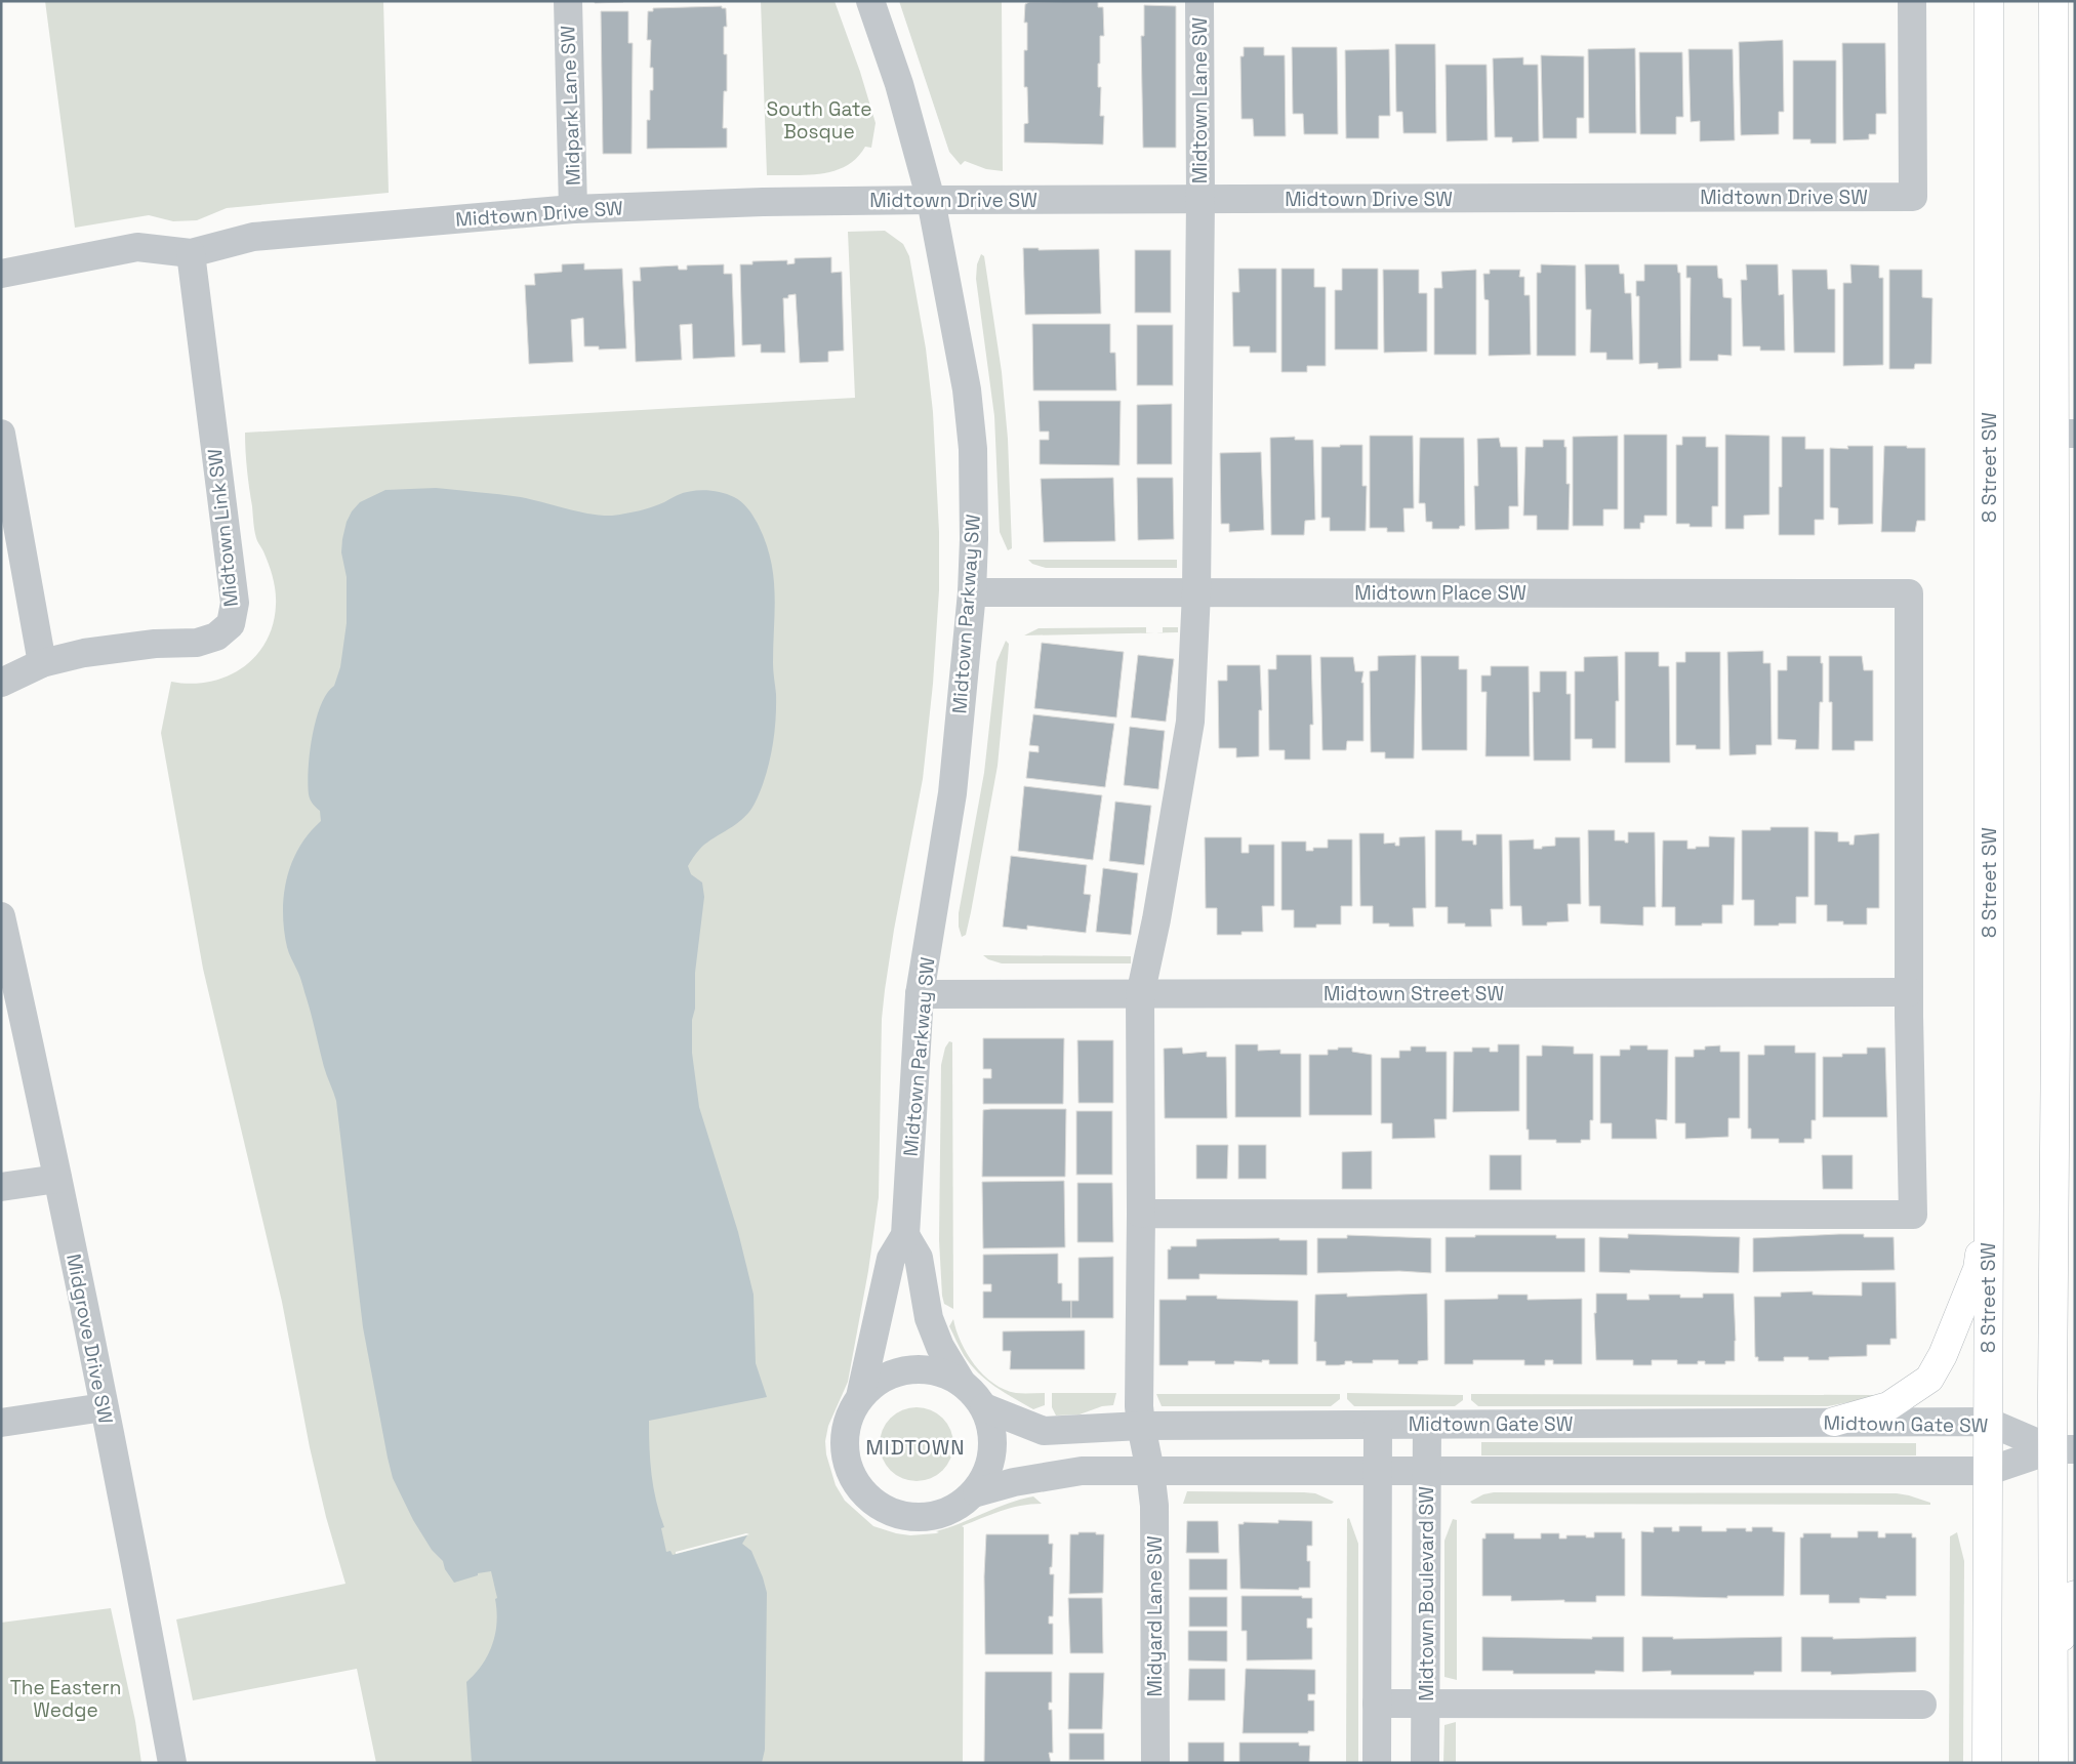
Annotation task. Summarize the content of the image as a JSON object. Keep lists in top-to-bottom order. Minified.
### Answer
{"streets":{"main road":["8 Street SW"],"street":["Midtown Lane SW","Midpark Lane SW","Midtown Drive SW","Midtown Link SW","Midtown Place SW","Midtown Parkway SW","Midtown Street SW","Midgrove Drive SW","Midtown Gate SW","Midtown Boulevard SW","Midyard Lane SW"]},"crossings":[["Midtown Lane SW","Midtown Drive SW"],["Midtown Lane SW","Midtown Place SW"],["Midtown Lane SW","Midtown Street SW"],["Midtown Lane SW","Midyard Lane SW"],["Midpark Lane SW","Midtown Drive SW"],["Midtown Drive SW","Midtown Link SW"],["Midtown Drive SW","Midtown Parkway SW"],["8 Street SW","Midtown Gate SW"],["Midtown Place SW","Midtown Parkway SW"],["Midtown Place SW","Midtown Street SW"],["Midtown Parkway SW","Midtown Street SW"],["Midtown Parkway SW","Midtown Gate SW"],["Midtown Street SW","Midyard Lane SW"],["Midtown Gate SW","Midtown Boulevard SW"],["Midtown Gate SW","Midyard Lane SW"]],"districts":["MIDTOWN"],"parks":["South Gate Bosque","The Eastern Wedge"]}
